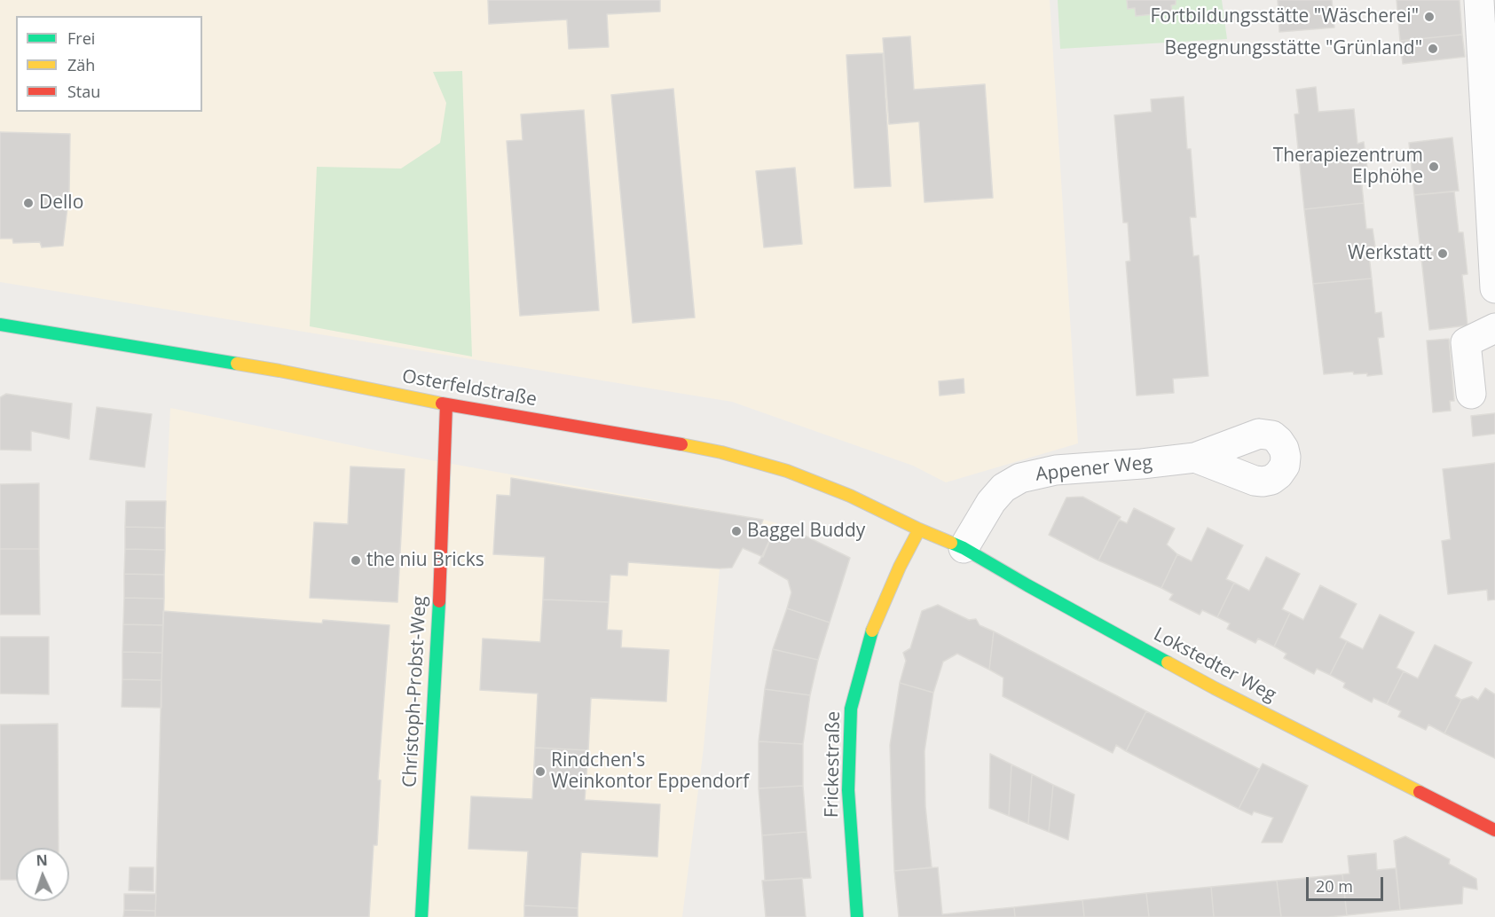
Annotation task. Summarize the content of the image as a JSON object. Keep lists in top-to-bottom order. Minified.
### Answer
{"streets":{"main road":["Osterfeldstraße","Lokstedter Weg","Christoph-Probst-Weg","Frickestraße"],"street":["Appener Weg"]},"crossings":[["Osterfeldstraße","Lokstedter Weg"],["Osterfeldstraße","Christoph-Probst-Weg"],["Osterfeldstraße","Frickestraße"],["Appener Weg","Lokstedter Weg"],["Lokstedter Weg","Frickestraße"]],"places":["Fortbildungsstätte \"Wäscherei\"","Begegnungsstätte \"Grünland\"","Therapiezentrum Elphöhe","Dello","Werkstatt","Baggel Buddy","the niu Bricks","Rindchen's Weinkontor Eppendorf"],"legend":["Frei","Zäh","Stau"],"scale_bar":"20 m","north":"top"}
